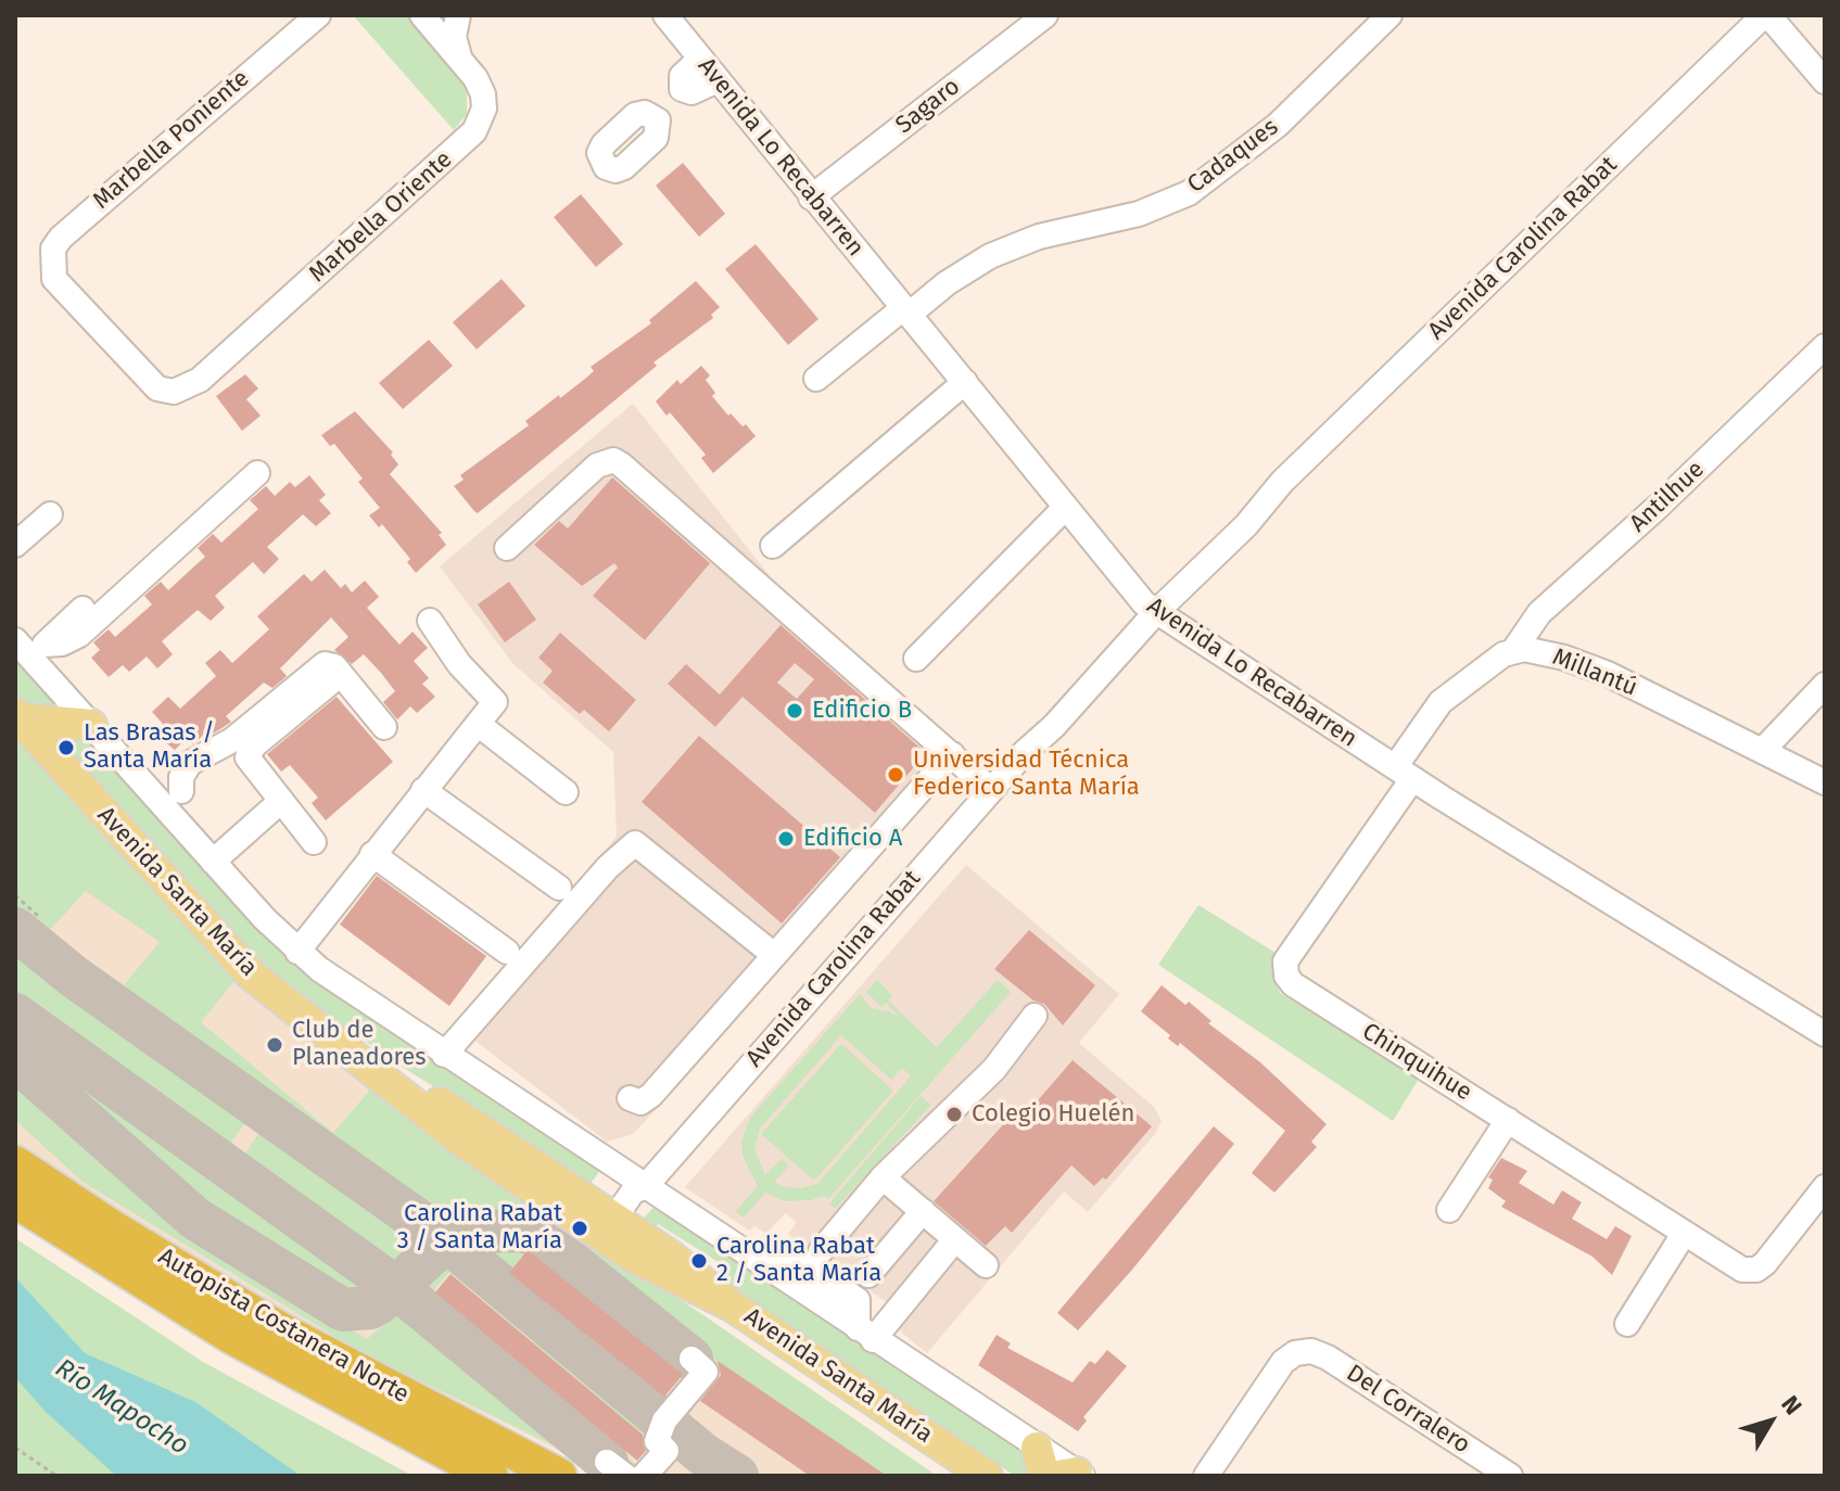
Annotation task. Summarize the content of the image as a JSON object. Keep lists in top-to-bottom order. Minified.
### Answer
{"streets":{"highway":["Autopista Costanera Norte"],"main road":["Avenida Santa María"],"street":["Sagaro","Marbella Poniente","Cadaques","Avenida Lo Recabarren","Marbella Oriente","Avenida Carolina Rabat","Antilhue","Millantú","Chinquihue","Del Corralero"]},"crossings":[["Sagaro","Avenida Lo Recabarren"],["Marbella Poniente","Marbella Oriente"],["Cadaques","Avenida Lo Recabarren"],["Avenida Lo Recabarren","Avenida Carolina Rabat"],["Avenida Lo Recabarren","Chinquihue"],["Avenida Carolina Rabat","Avenida Santa María"],["Antilhue","Millantú"]],"water":["Río Mapocho"],"places":["Edificio B","Las Brasas / Santa María","Universidad Técnica Federico Santa María","Edificio A","Club de Planeadores","Colegio Huelén","Carolina Rabat 3 / Santa María","Carolina Rabat 2 / Santa María"],"north":"top right"}
